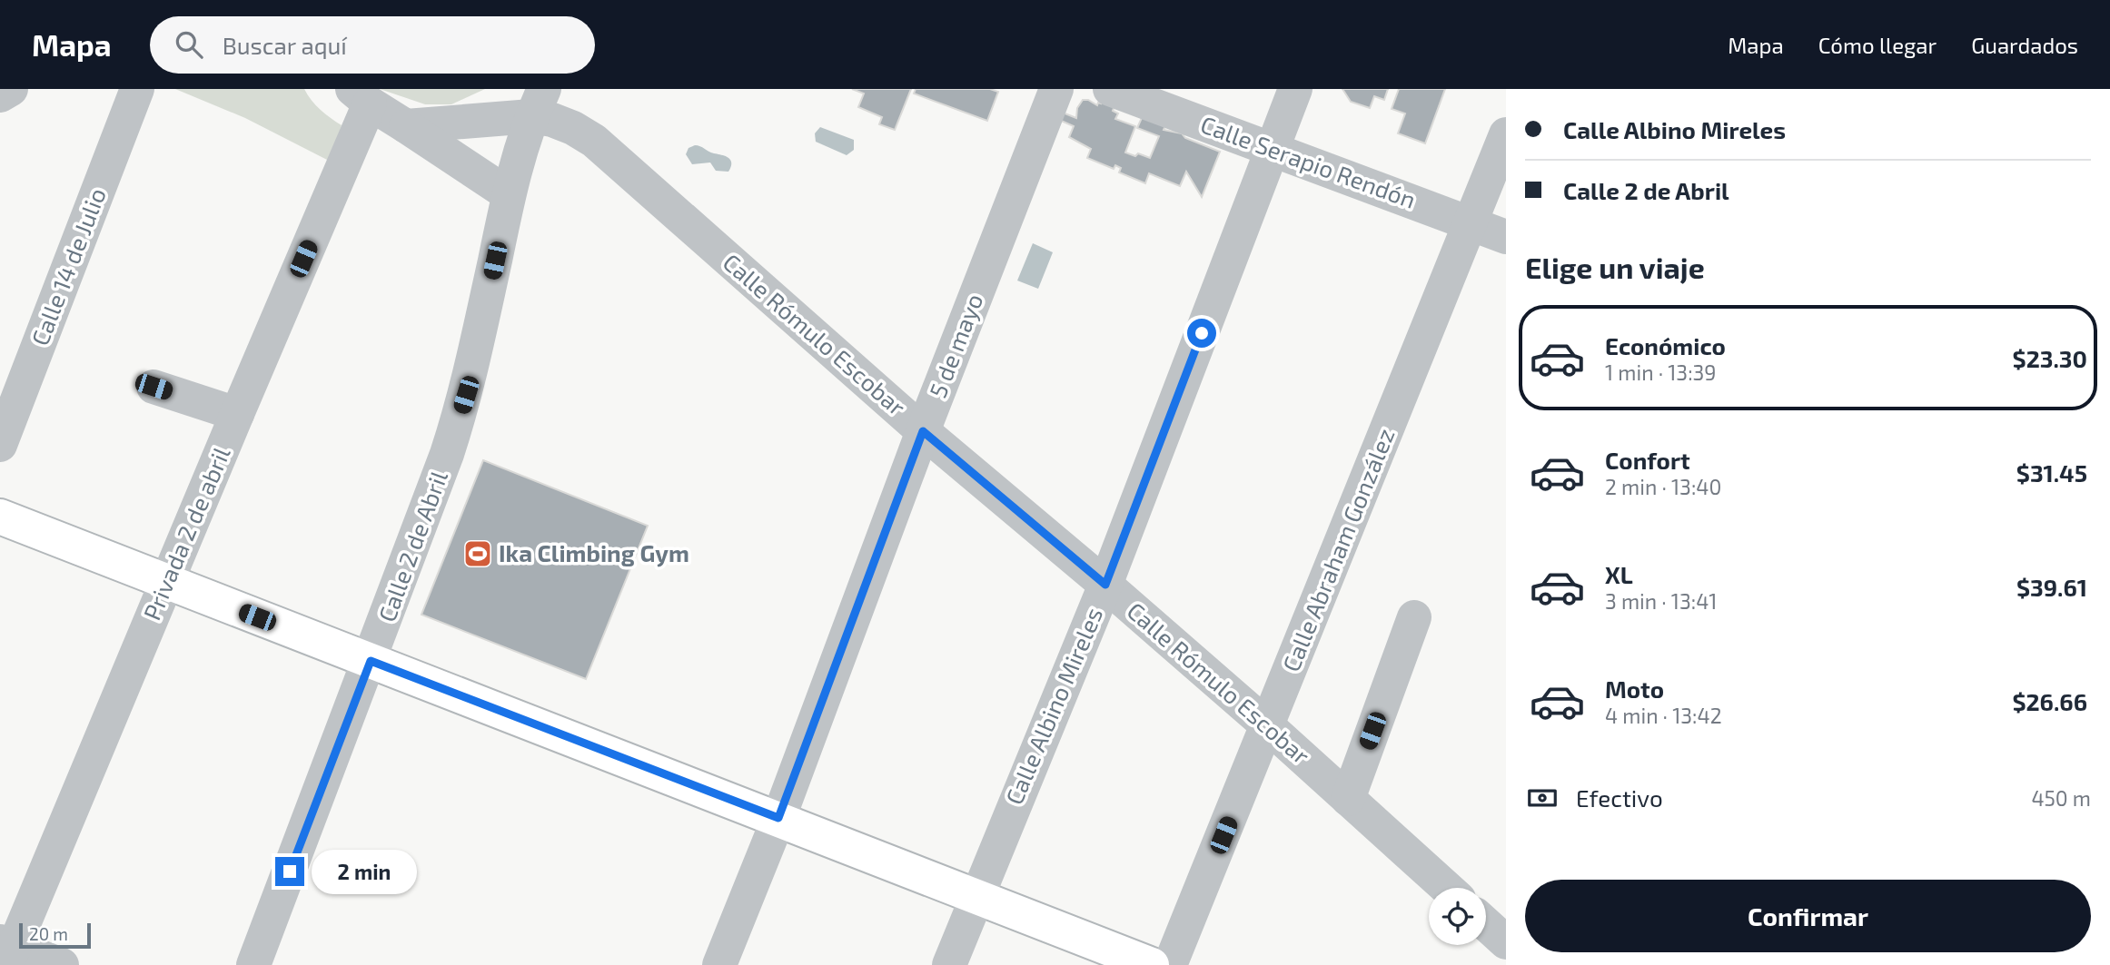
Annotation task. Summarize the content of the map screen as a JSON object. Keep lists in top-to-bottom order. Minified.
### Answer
{"streets":{"street":["Calle Serapio Rendón","Calle 14 de Julio","Calle Rómulo Escobar","5 de mayo","Privada 2 de abril","Calle 2 de Abril","Calle Abraham González","Calle Albino Mireles"]},"crossings":[["Calle Serapio Rendón","Calle Abraham González"],["Calle Serapio Rendón","Calle Albino Mireles"],["Calle Rómulo Escobar","5 de mayo"],["Calle Rómulo Escobar","Calle 2 de Abril"],["Calle Rómulo Escobar","Calle Abraham González"],["Calle Rómulo Escobar","Calle Albino Mireles"]],"places":{"sports":["Ika Climbing Gym"]},"scale_bar":"20 m","page":{"header":"Mapa","search":"Buscar aquí","nav":["Mapa","Cómo llegar","Guardados"],"banner":["Calle Albino Mireles","Calle 2 de Abril"],"heading":"Elige un viaje","list":[{"name":"Económico","note":"1 min · 13:39","value":"$23.30"},{"name":"Confort","note":"2 min · 13:40","value":"$31.45"},{"name":"XL","note":"3 min · 13:41","value":"$39.61"},{"name":"Moto","note":"4 min · 13:42","value":"$26.66"}],"pay":["Efectivo","450 m"],"bubble":"2 min","buttons":"Confirmar","scale":"20 m"}}
